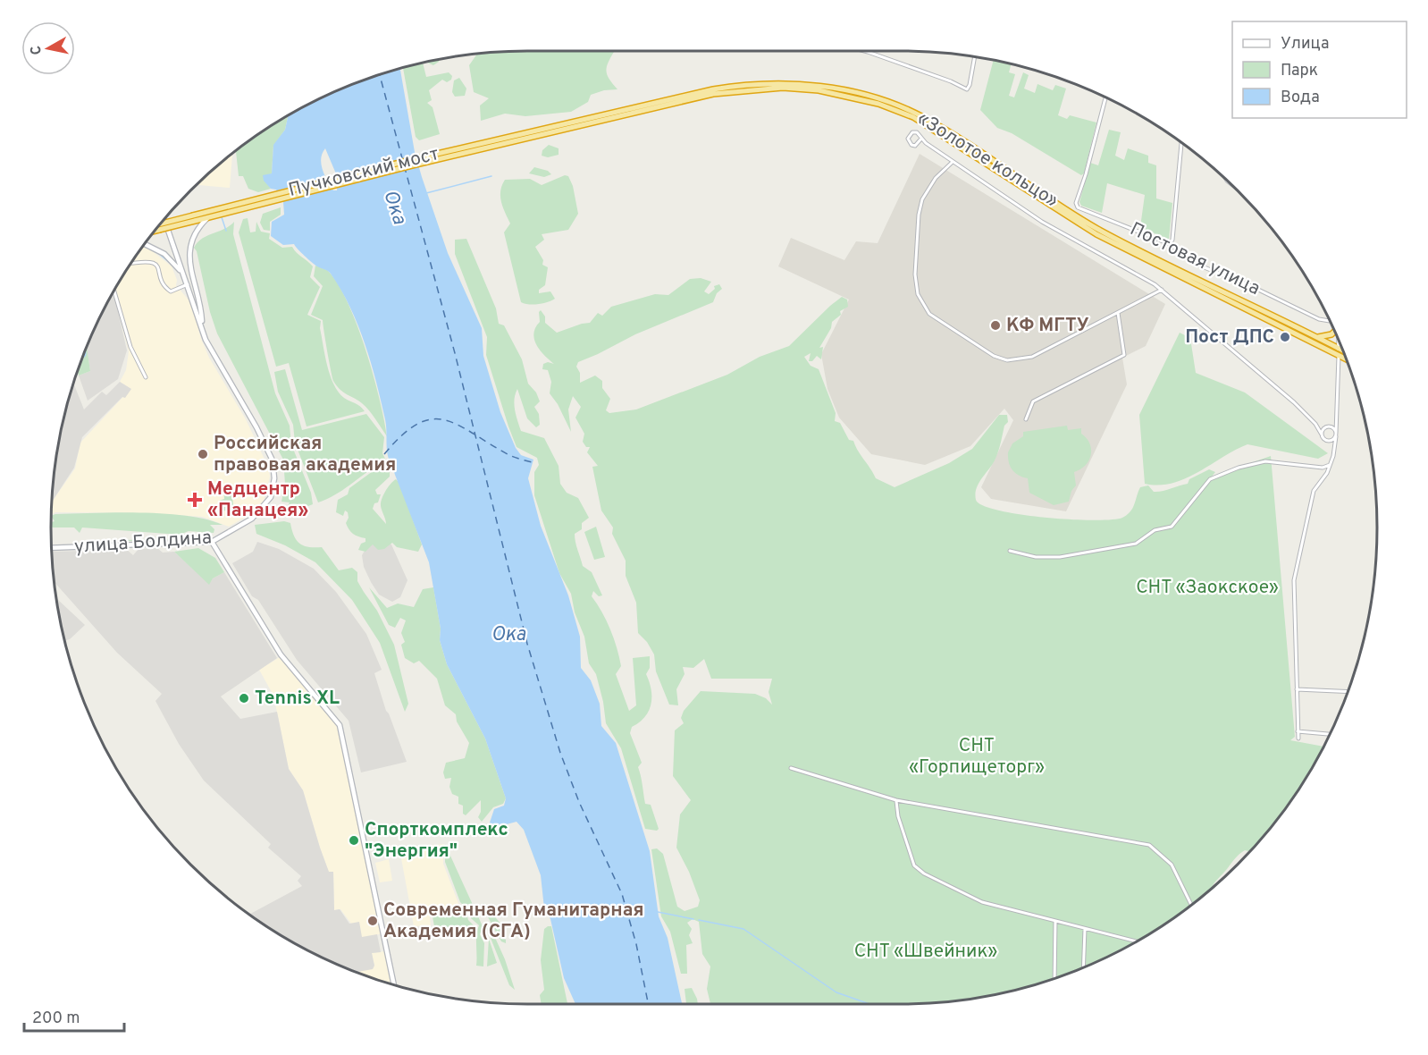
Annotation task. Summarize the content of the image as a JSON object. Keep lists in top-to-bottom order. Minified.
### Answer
{"streets":{"highway":["«Золотое кольцо»","Пучковский мост"],"main road":["улица Болдина"],"street":["Постовая улица"]},"crossings":[["«Золотое кольцо»","Пучковский мост"]],"water":["Ока"],"parks":["СНТ «Заокское»","СНТ «Горпищеторг»","СНТ «Швейник»"],"places":{"other":["КФ МГТУ","Пост ДПС","Российская правовая академия","Tennis XL","Спорткомплекс \"Энергия\"","Современная Гуманитарная Академия (СГА)"],"health":["Медцентр «Панацея»"]},"legend":["Улица","Парк","Вода"],"scale_bar":"200 m","north":"left"}
